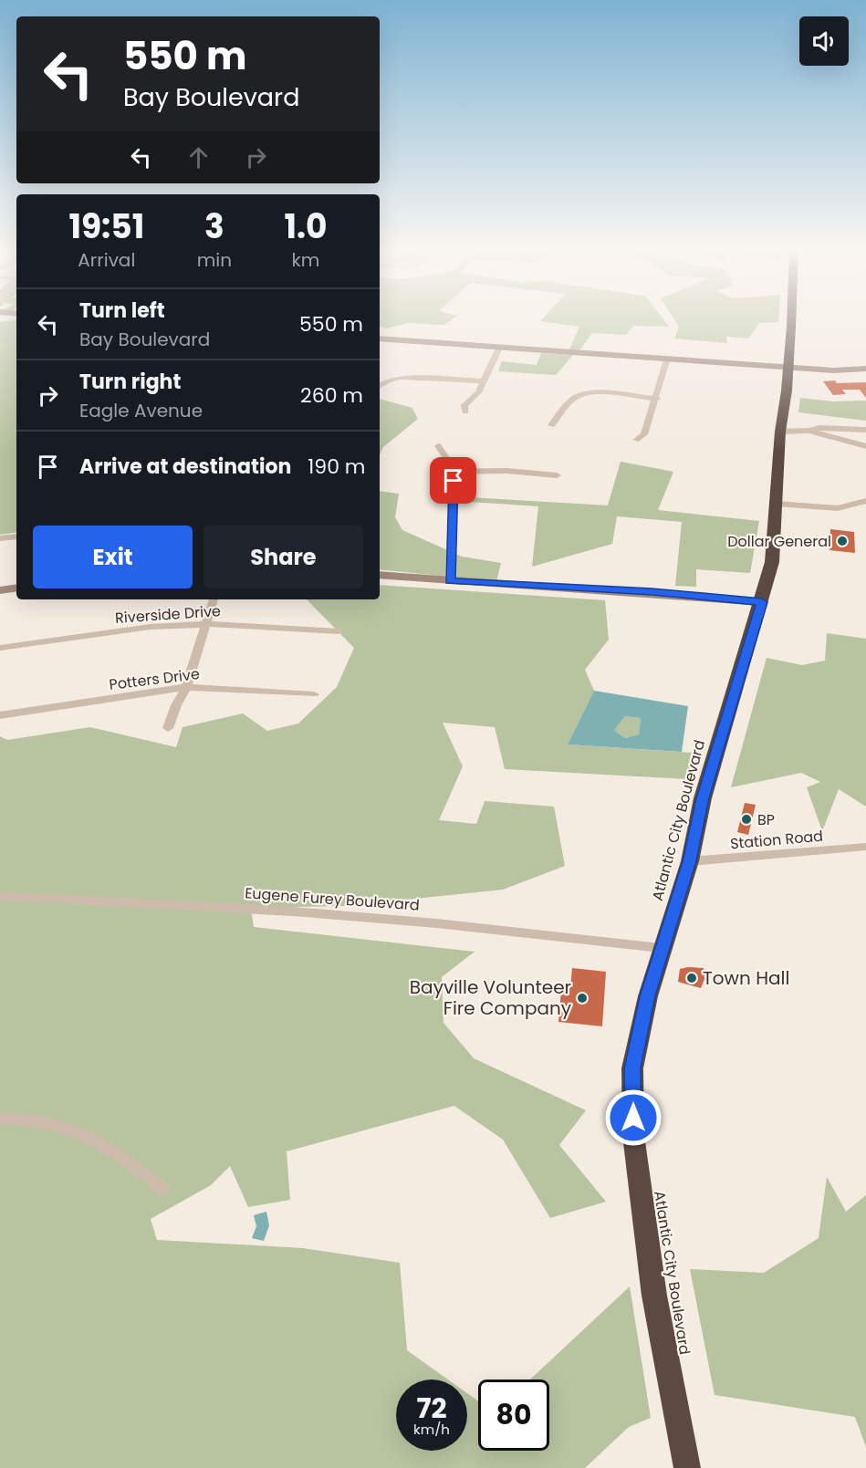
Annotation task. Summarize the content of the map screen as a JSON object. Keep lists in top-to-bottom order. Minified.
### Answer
{"streets":{"highway":["Atlantic City Boulevard"],"street":["Riverside Drive","Potters Drive","Station Road","Eugene Furey Boulevard"]},"crossings":[["Atlantic City Boulevard","Station Road"],["Atlantic City Boulevard","Eugene Furey Boulevard"]],"places":["Dollar General","BP","Town Hall","Bayville Volunteer Fire Company"],"page":{"turn":["550 m","Bay Boulevard"],"eta":["19:51","Arrival","3","min","1.0","km"],"list":[{"name":"Turn left","note":"Bay Boulevard","value":"550 m"},{"name":"Turn right","note":"Eagle Avenue","value":"260 m"},{"name":"Arrive at destination","value":"190 m"}],"buttons":["Exit","Share"],"speed":"72 km/h","limit":"80"}}
